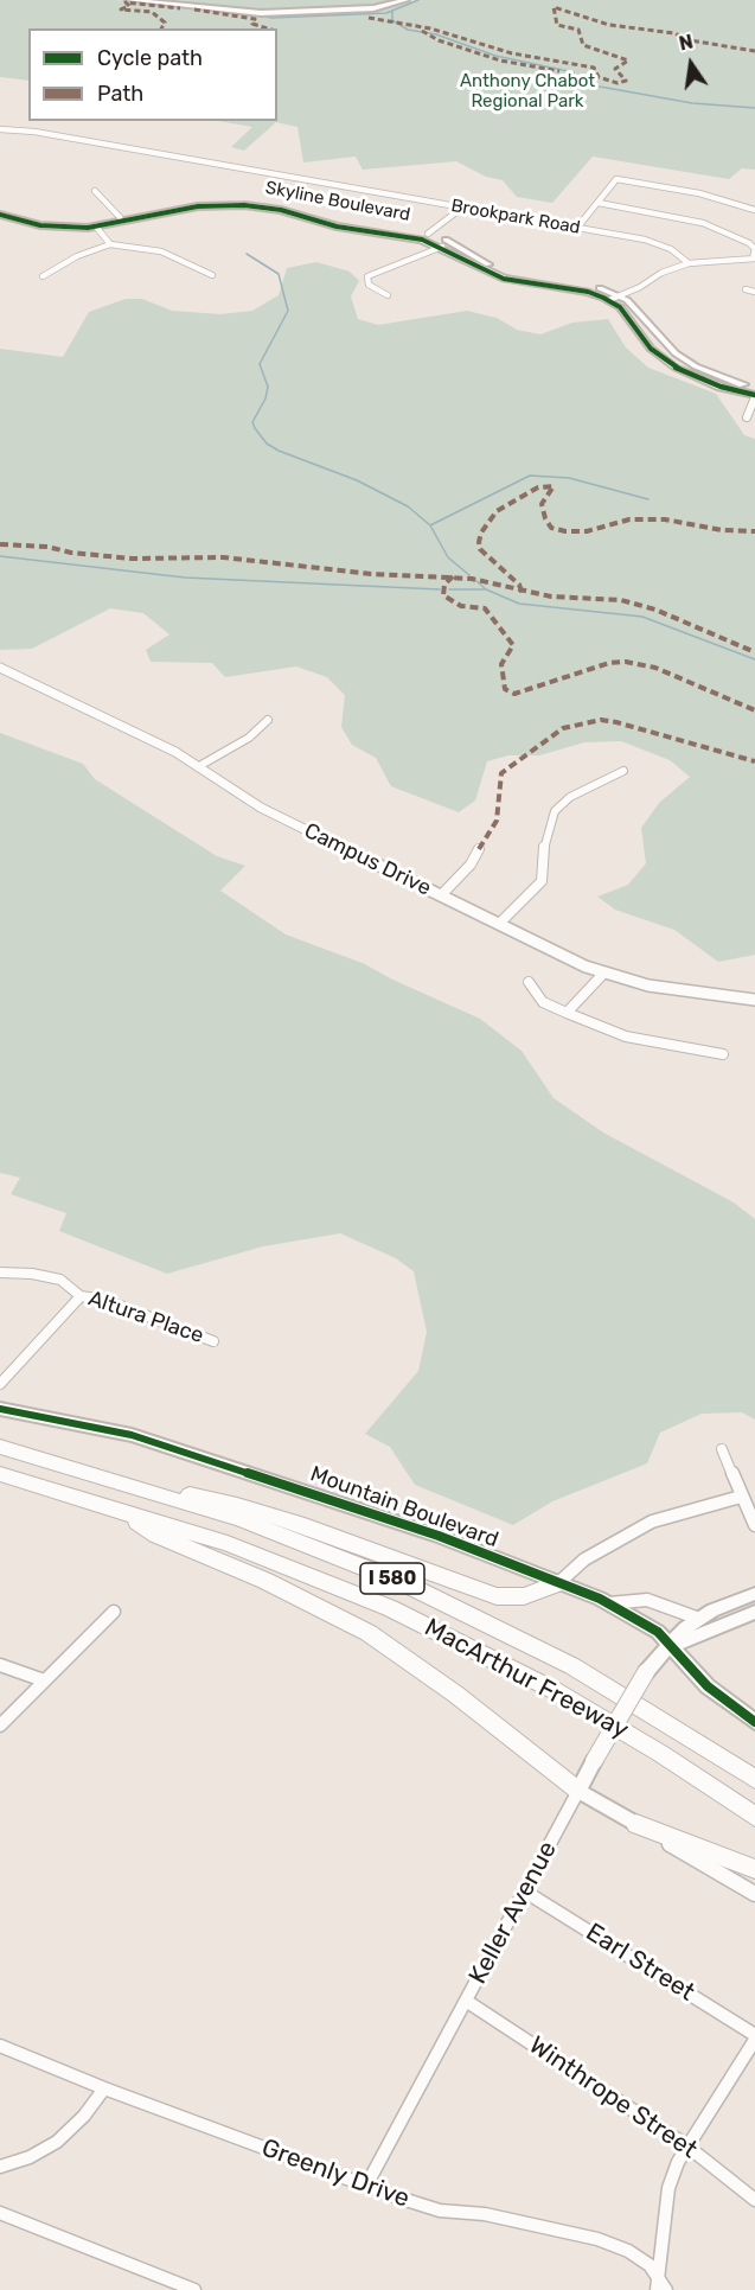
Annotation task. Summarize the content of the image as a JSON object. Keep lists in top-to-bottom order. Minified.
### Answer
{"streets":{"highway":["I 580","MacArthur Freeway"],"main road":["Skyline Boulevard","Mountain Boulevard","Keller Avenue"],"street":["Brookpark Road","Campus Drive","Altura Place","Earl Street","Winthrope Street","Greenly Drive"]},"crossings":[["Mountain Boulevard","Keller Avenue"],["Keller Avenue","Earl Street"],["Keller Avenue","Winthrope Street"],["Keller Avenue","Greenly Drive"]],"parks":["Anthony Chabot Regional Park"],"legend":["Cycle path","Path"],"north":"top"}
